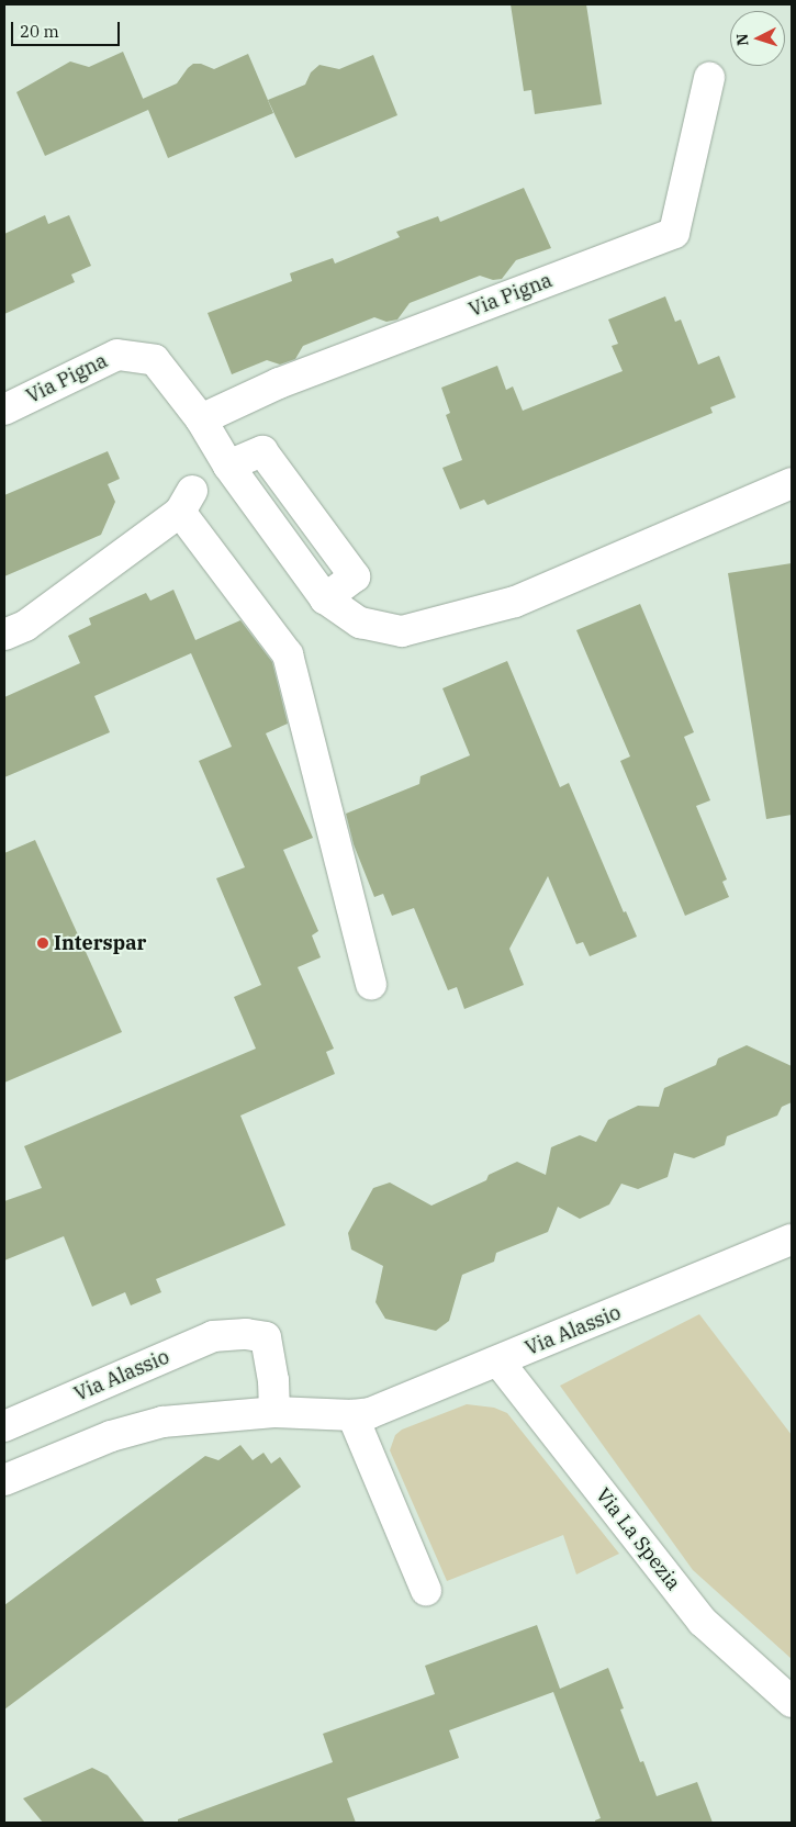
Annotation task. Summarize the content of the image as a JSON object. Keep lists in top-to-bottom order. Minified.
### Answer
{"streets":{"street":["Via Pigna","Via Alassio","Via La Spezia"]},"crossings":[["Via Alassio","Via La Spezia"]],"places":["Interspar"],"scale_bar":"20 m","north":"left"}
